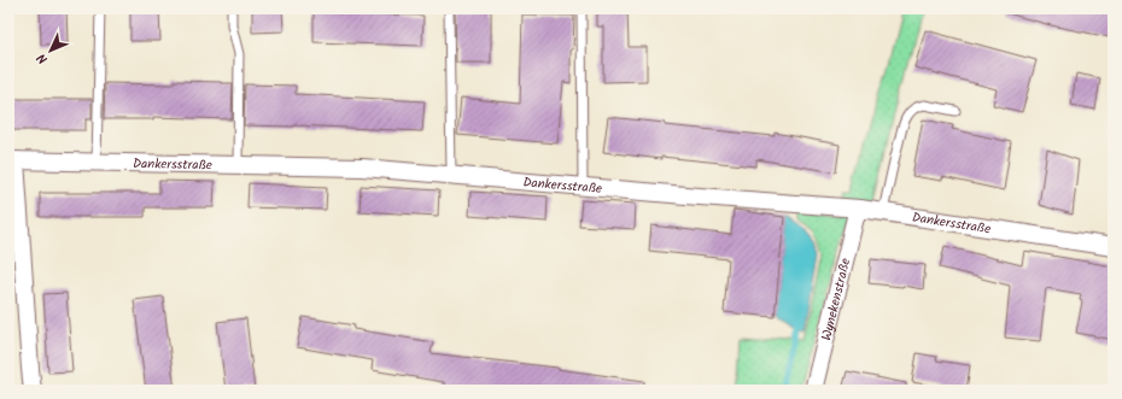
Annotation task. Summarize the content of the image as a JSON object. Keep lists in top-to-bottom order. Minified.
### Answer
{"streets":{"street":["Dankersstraße","Wynekenstraße"]},"crossings":[["Dankersstraße","Wynekenstraße"]],"north":"bottom left"}
